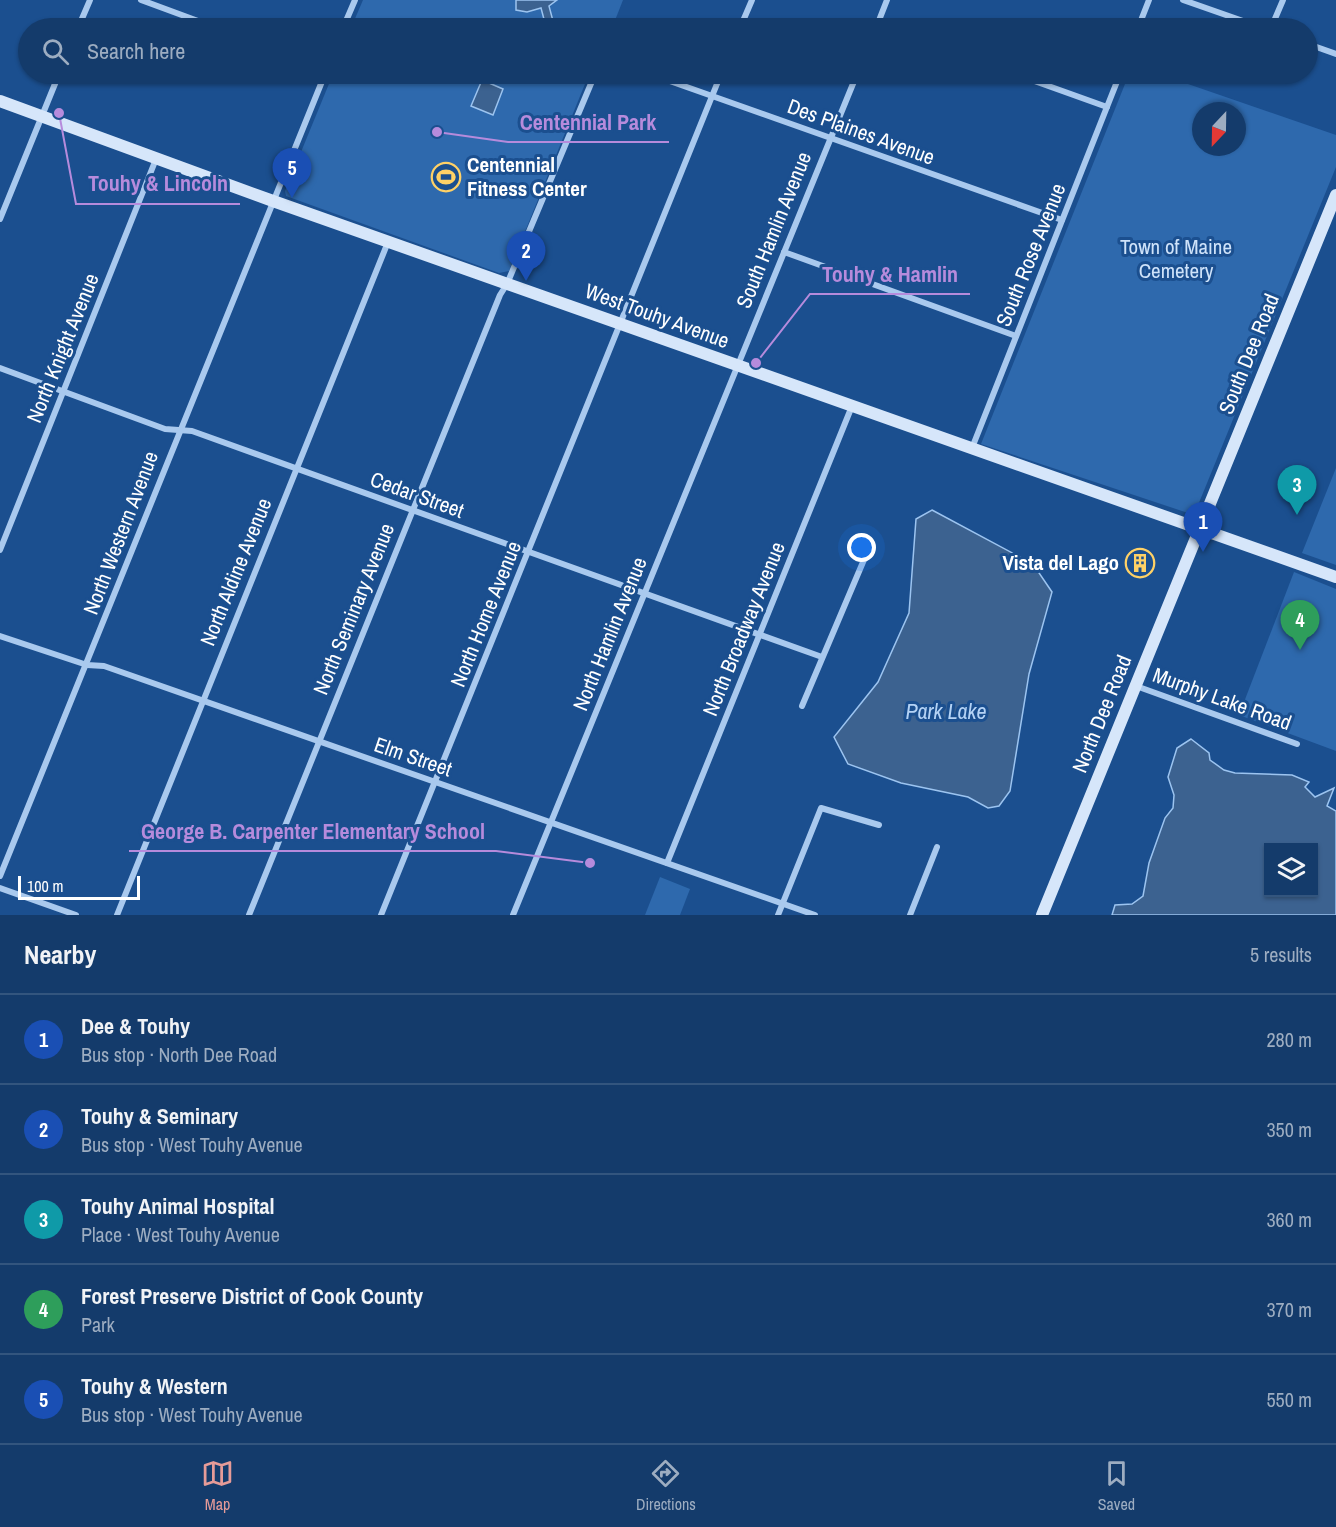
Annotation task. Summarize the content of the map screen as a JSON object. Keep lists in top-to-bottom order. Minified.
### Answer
{"streets":{"main road":["West Touhy Avenue","South Dee Road","North Dee Road"],"street":["Des Plaines Avenue","South Hamlin Avenue","South Rose Avenue","North Knight Avenue","Cedar Street","North Western Avenue","North Aldine Avenue","North Seminary Avenue","North Home Avenue","North Broadway Avenue","North Hamlin Avenue","Murphy Lake Road","Elm Street"]},"crossings":[["Des Plaines Avenue","South Hamlin Avenue"],["Des Plaines Avenue","South Rose Avenue"],["Des Plaines Avenue","North Home Avenue"],["South Hamlin Avenue","West Touhy Avenue"],["South Hamlin Avenue","North Hamlin Avenue"],["South Rose Avenue","West Touhy Avenue"],["West Touhy Avenue","North Knight Avenue"],["West Touhy Avenue","South Dee Road"],["West Touhy Avenue","North Western Avenue"],["West Touhy Avenue","North Aldine Avenue"],["West Touhy Avenue","North Seminary Avenue"],["West Touhy Avenue","North Home Avenue"],["West Touhy Avenue","North Broadway Avenue"],["West Touhy Avenue","North Hamlin Avenue"],["West Touhy Avenue","North Dee Road"],["North Knight Avenue","Cedar Street"],["South Dee Road","North Dee Road"],["Cedar Street","North Western Avenue"],["Cedar Street","North Aldine Avenue"],["Cedar Street","North Seminary Avenue"],["Cedar Street","North Home Avenue"],["Cedar Street","North Broadway Avenue"],["Cedar Street","North Hamlin Avenue"],["North Western Avenue","Elm Street"],["North Aldine Avenue","Elm Street"],["North Seminary Avenue","Elm Street"],["North Home Avenue","Elm Street"],["North Broadway Avenue","Elm Street"],["North Hamlin Avenue","Elm Street"],["Murphy Lake Road","North Dee Road"]],"water":["Park Lake"],"parks":["Town of Maine Cemetery"],"places":{"other":["Touhy & Lincoln","Centennial Park","Touhy & Hamlin","George B. Carpenter Elementary School"],"sports":["Centennial Fitness Center"],"building":["Vista del Lago"]},"scale_bar":"100 m","north":"bottom","page":{"search":"Search here","pins":["5","2","3","1","4"],"scale":"100 m","heading":["Nearby","5 results"],"list":[{"mark":"1","name":"Dee & Touhy","note":"Bus stop · North Dee Road","value":"280 m"},{"mark":"2","name":"Touhy & Seminary","note":"Bus stop · West Touhy Avenue","value":"350 m"},{"mark":"3","name":"Touhy Animal Hospital","note":"Place · West Touhy Avenue","value":"360 m"},{"mark":"4","name":"Forest Preserve District of Cook County","note":"Park","value":"370 m"},{"mark":"5","name":"Touhy & Western","note":"Bus stop · West Touhy Avenue","value":"550 m"}],"nav":["Map","Directions","Saved"]}}
